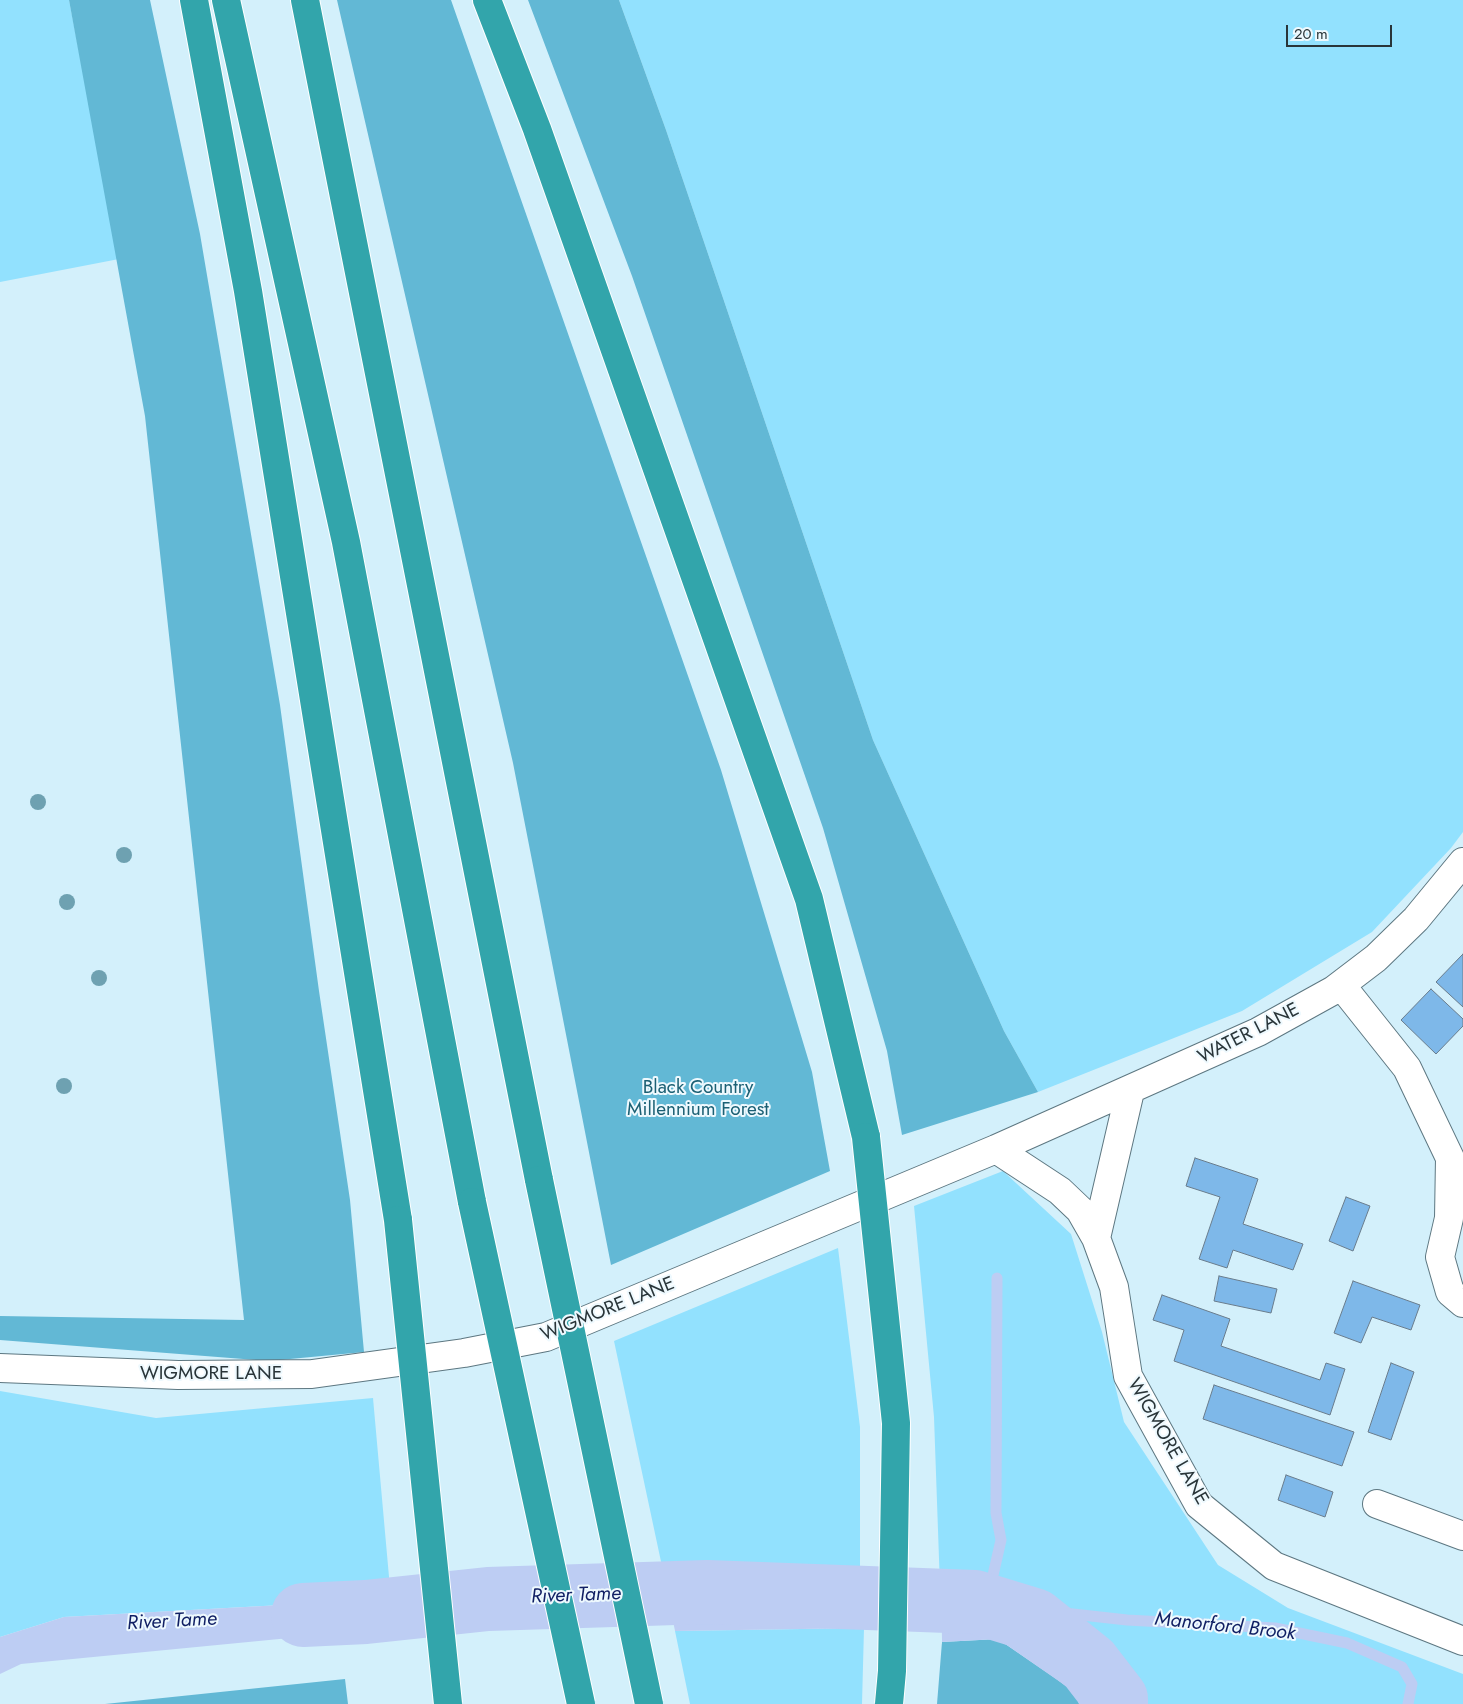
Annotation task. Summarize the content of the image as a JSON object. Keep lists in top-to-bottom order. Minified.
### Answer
{"streets":{"street":["WATER LANE","WIGMORE LANE"]},"crossings":[["WATER LANE","WIGMORE LANE"]],"water":["River Tame","Manorford Brook"],"parks":["Black Country Millennium Forest"],"scale_bar":"20 m"}
